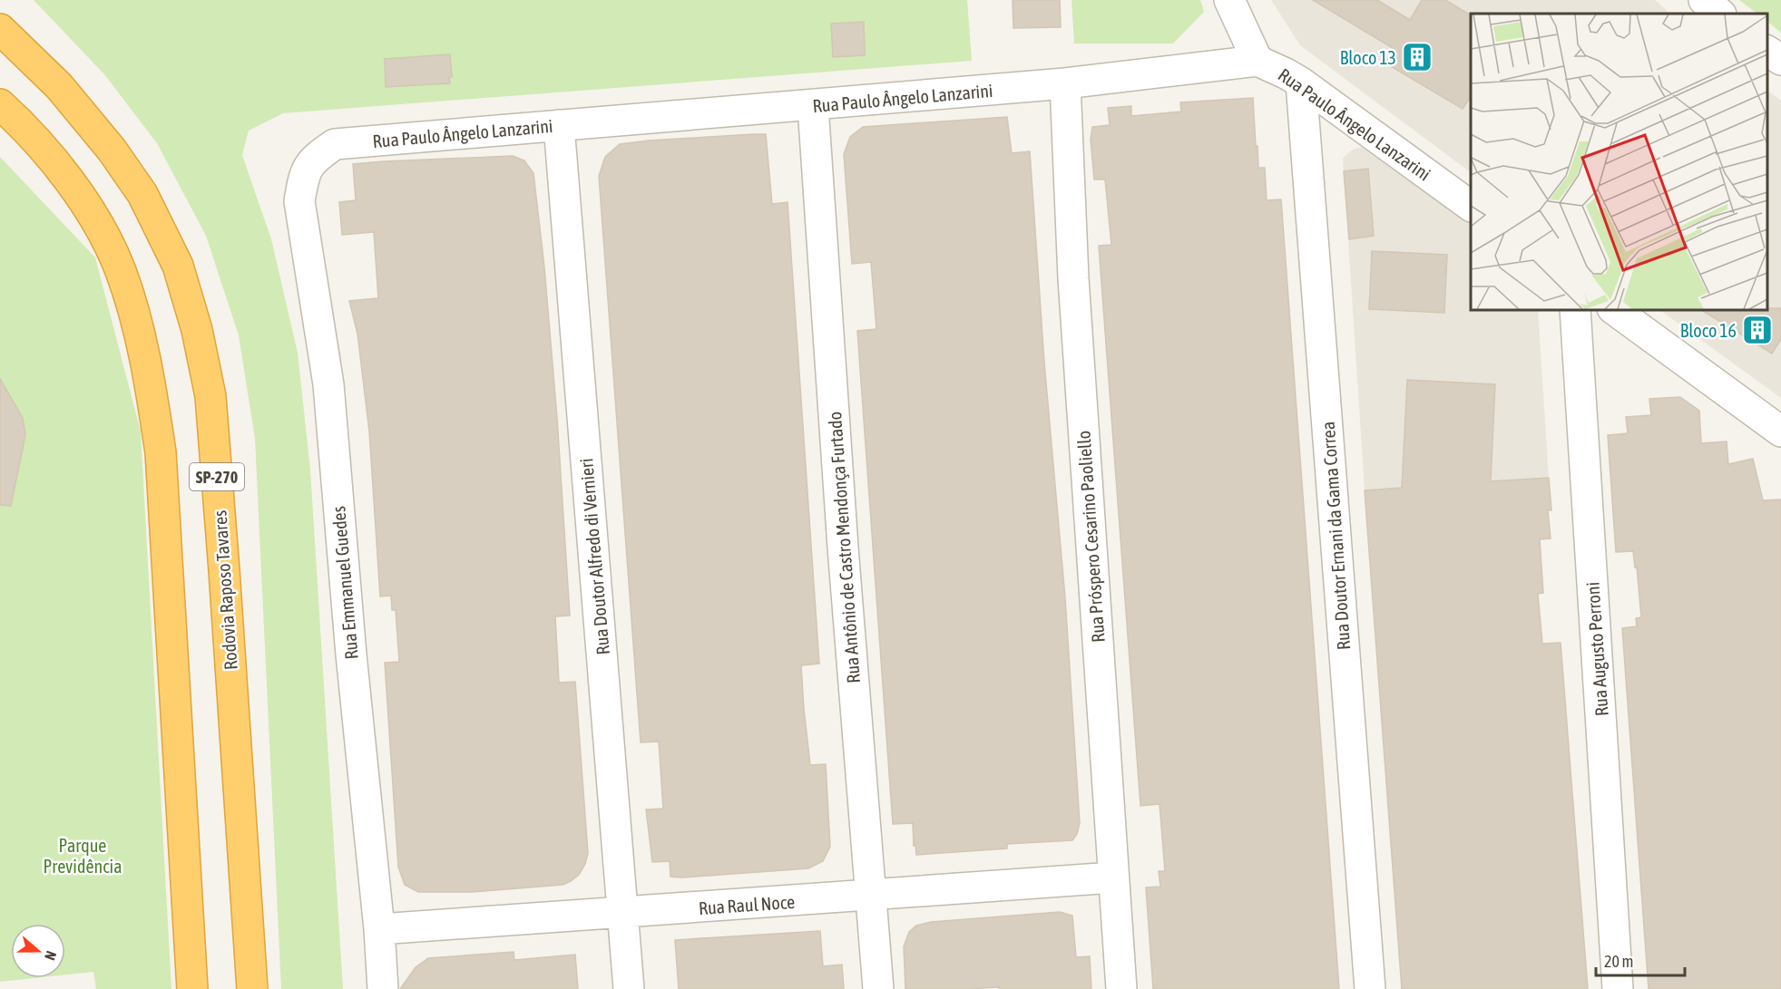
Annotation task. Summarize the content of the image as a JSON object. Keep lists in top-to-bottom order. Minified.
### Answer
{"streets":{"highway":["SP-270","Rodovia Raposo Tavares"],"street":["Rua Paulo Ângelo Lanzarini","Rua Doutor Ernani da Gama Correa","Rua Próspero Cesarino Paoliello","Rua Antônio de Castro Mendonça Furtado","Rua Doutor Alfredo di Vernieri","Rua Emmanuel Guedes","Rua Augusto Perroni","Rua Raul Noce"]},"crossings":[["Rua Paulo Ângelo Lanzarini","Rua Doutor Ernani da Gama Correa"],["Rua Paulo Ângelo Lanzarini","Rua Próspero Cesarino Paoliello"],["Rua Paulo Ângelo Lanzarini","Rua Antônio de Castro Mendonça Furtado"],["Rua Paulo Ângelo Lanzarini","Rua Doutor Alfredo di Vernieri"],["Rua Paulo Ângelo Lanzarini","Rua Emmanuel Guedes"],["Rua Próspero Cesarino Paoliello","Rua Raul Noce"],["Rua Antônio de Castro Mendonça Furtado","Rua Raul Noce"],["Rua Doutor Alfredo di Vernieri","Rua Raul Noce"],["Rua Emmanuel Guedes","Rua Raul Noce"]],"parks":["Parque Previdência"],"places":{"building":["Bloco 13","Bloco 16"]},"scale_bar":"20 m","north":"right"}
